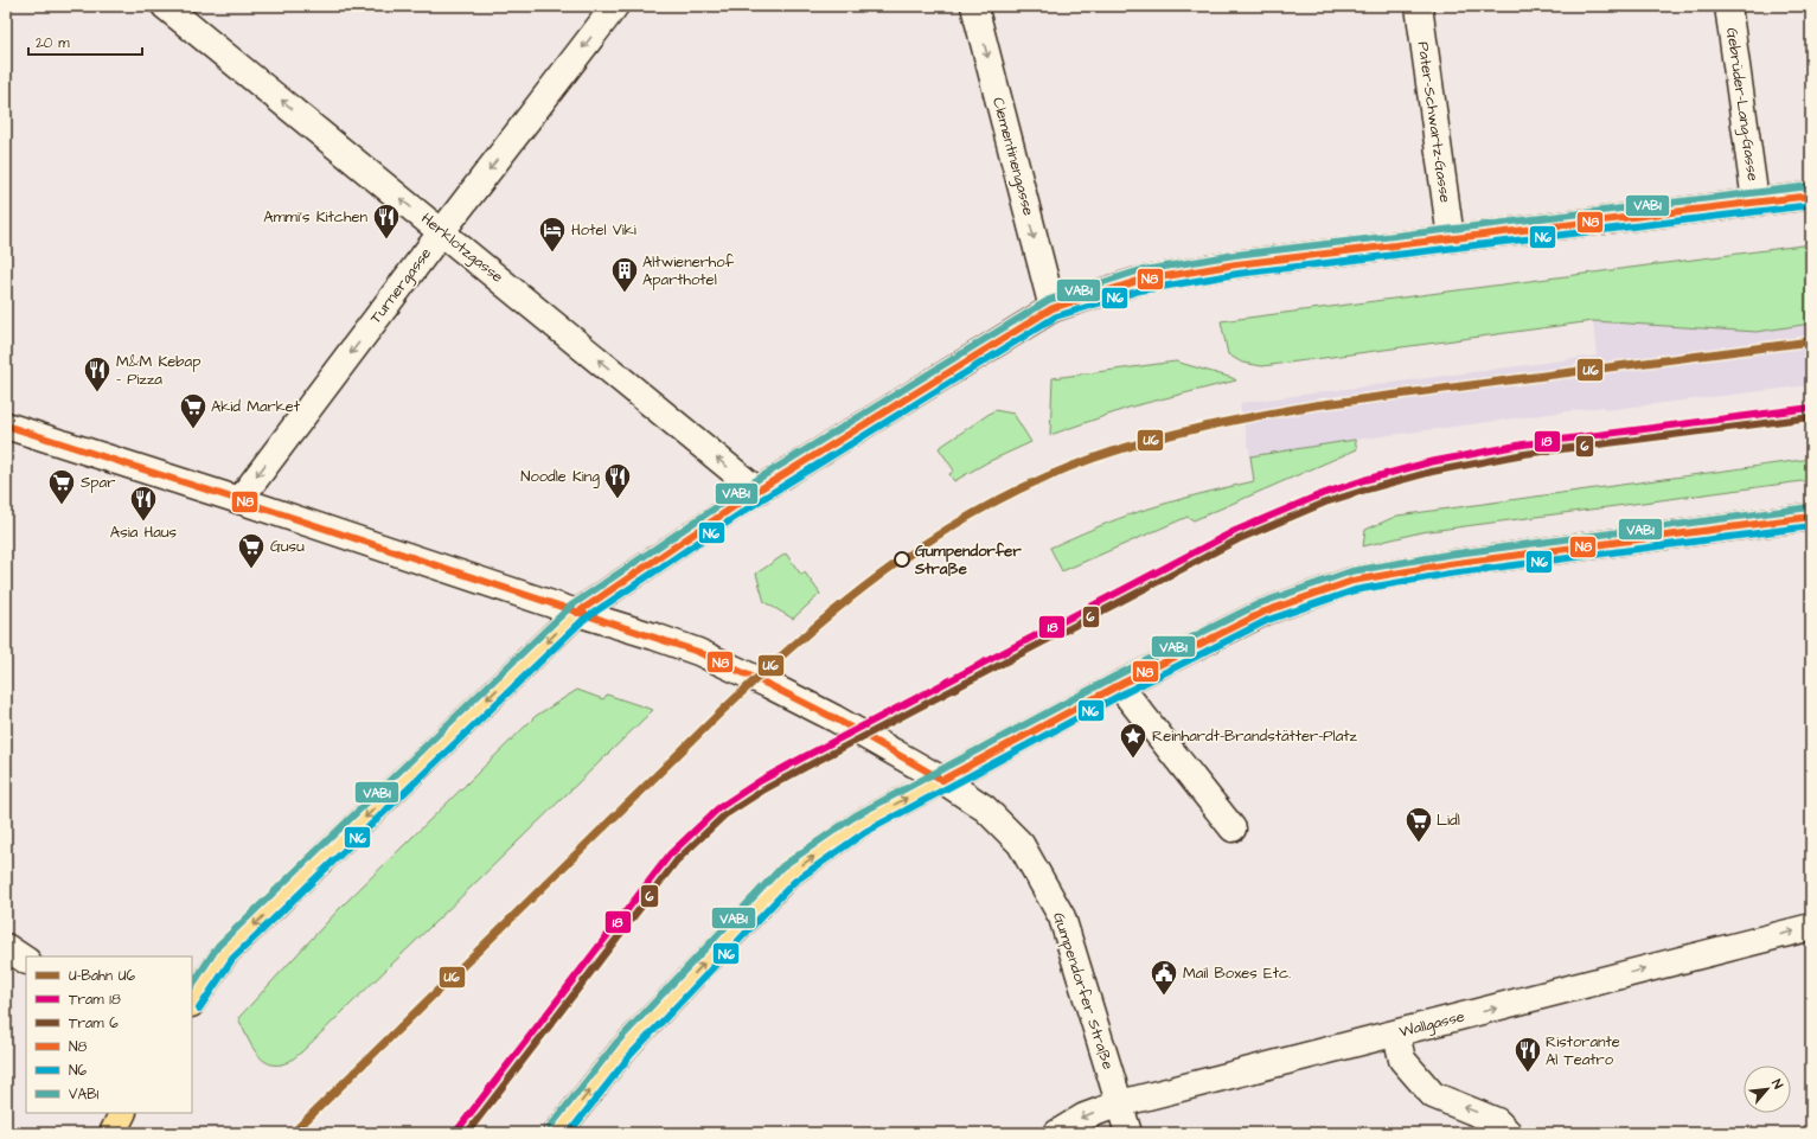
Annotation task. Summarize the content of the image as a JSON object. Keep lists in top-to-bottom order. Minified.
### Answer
{"streets":{"street":["Gebrüder-Lang-Gasse","Pater-Schwartz-Gasse","Clementinengasse","Herklotzgasse","Turnergasse","Gumpendorfer Straße","Wallgasse"]},"crossings":[["Herklotzgasse","Turnergasse"],["Turnergasse","Gumpendorfer Straße"],["Gumpendorfer Straße","Wallgasse"]],"one_way":["Clementinengasse","Herklotzgasse","Turnergasse"],"places":{"restaurant":["Ammi's Kitchen","M&M Kebap - Pizza","Noodle King","Asia Haus","Ristorante Al Teatro"],"hotel":["Hotel Viki"],"building":["Altwienerhof Aparthotel"],"supermarket":["Akid Market","Spar","Gusu","Lidl"],"other":["Gumpendorfer Straße"],"place":["Reinhardt-Brandstätter-Platz"],"public building":["Mail Boxes Etc."]},"lines":["transit line VAB1","transit line N8","transit line N6","metro line U6","tram line 18","tram line 6"],"legend":["U-Bahn U6","Tram 18","Tram 6","N8","N6","VAB1"],"scale_bar":"20 m","north":"top right"}
